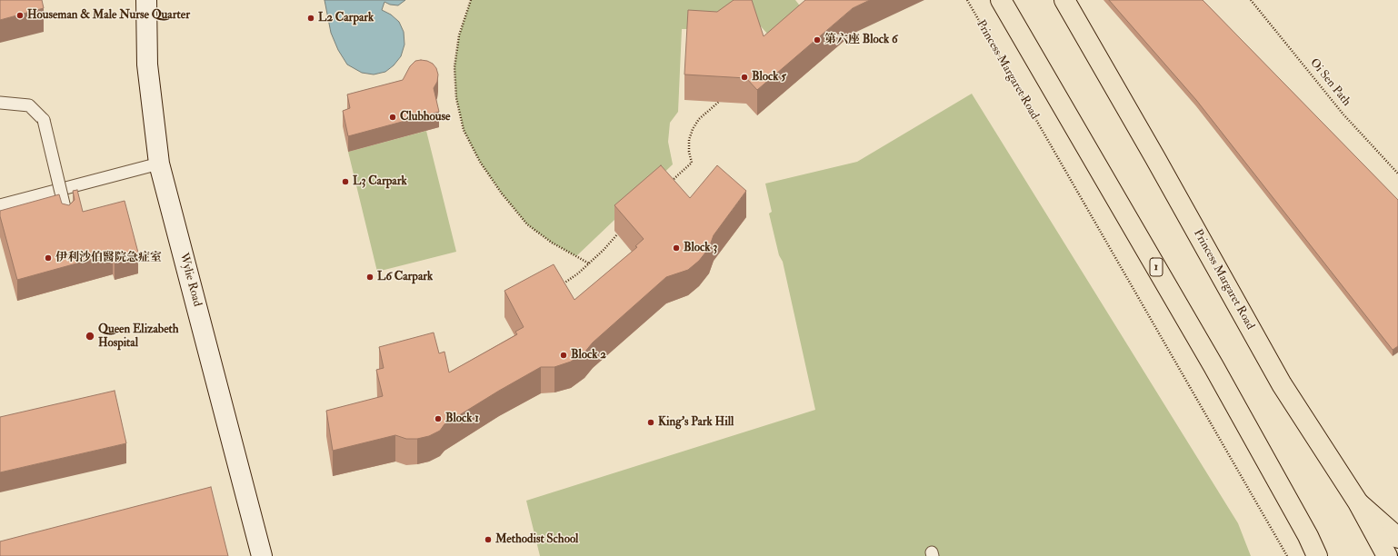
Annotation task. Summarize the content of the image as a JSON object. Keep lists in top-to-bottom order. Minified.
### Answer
{"streets":{"main road":["Princess Margaret Road","1"],"street":["Wylie Road"],"path":["Oi Sen Path"]},"places":["Houseman & Male Nurse Quarter","L2 Carpark","第六座 Block 6","Block 5","Clubhouse","L3 Carpark","Block 3","伊利沙伯醫院急症室","L6 Carpark","Queen Elizabeth Hospital","Block 2","Block 1","King's Park Hill","Methodist School"]}
